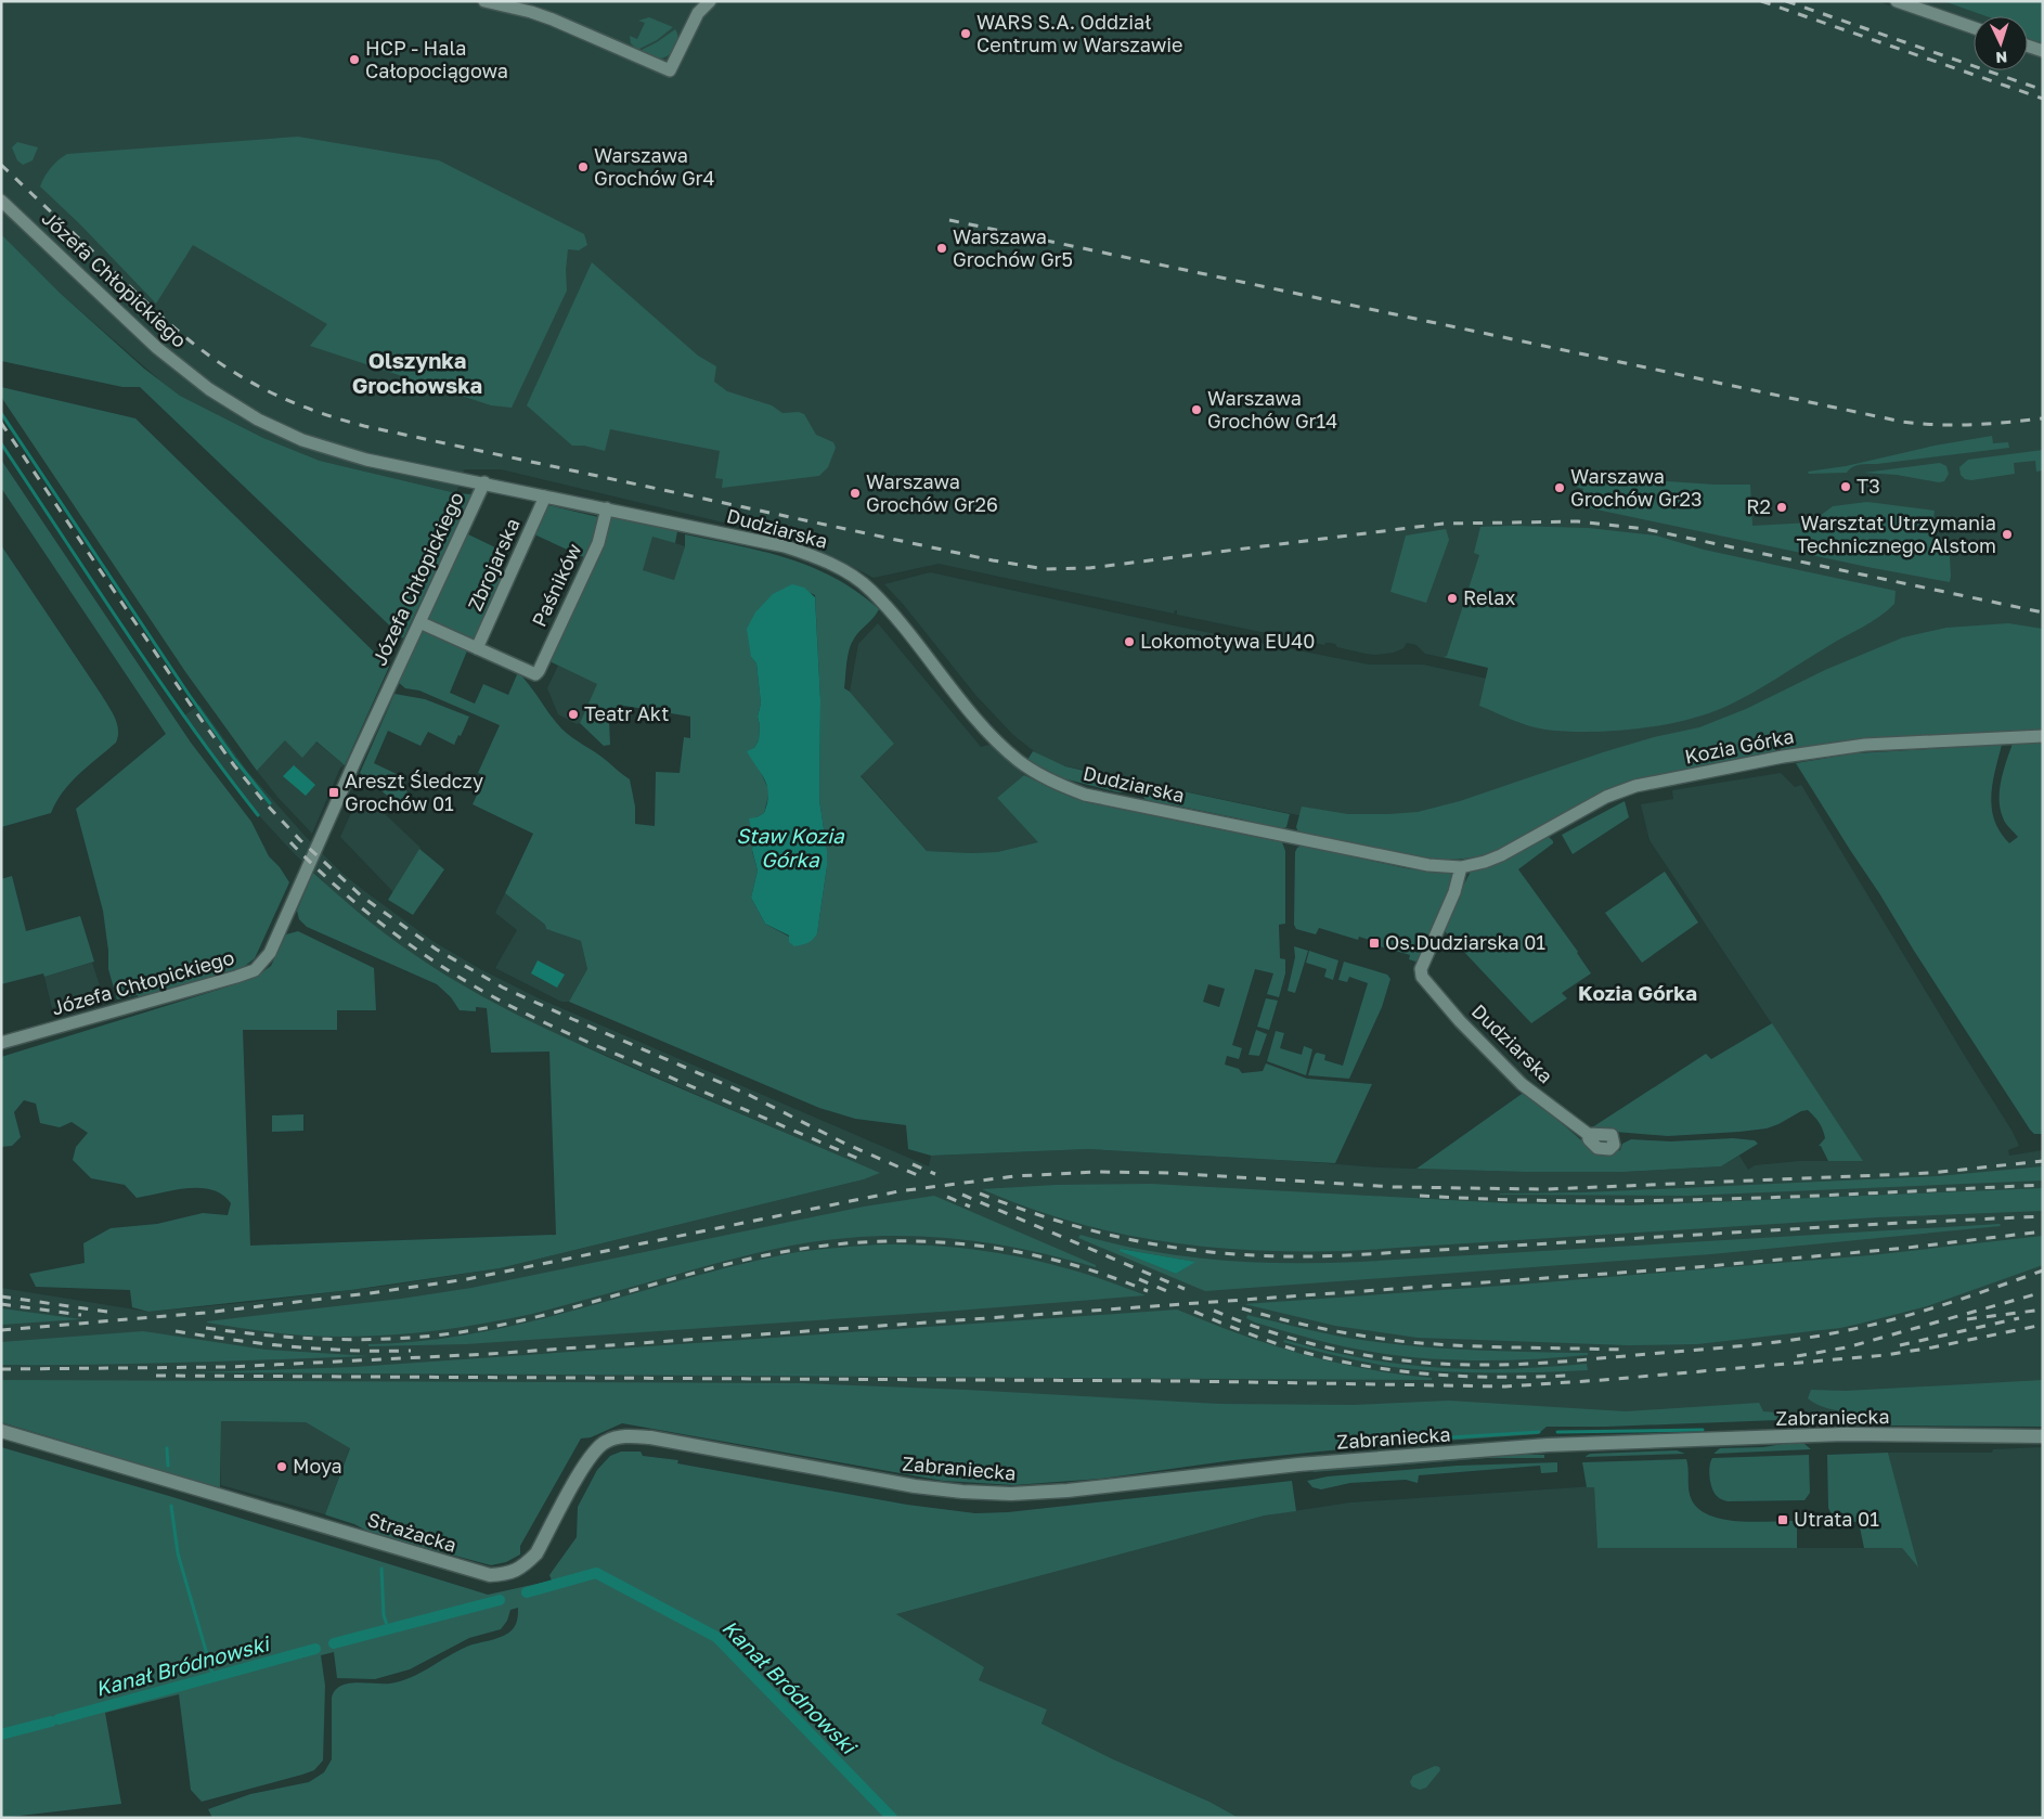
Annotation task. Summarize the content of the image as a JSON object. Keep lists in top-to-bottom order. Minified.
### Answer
{"streets":{"main road":["Zabraniecka","Strażacka"],"street":["Józefa Chłopickiego","Dudziarska","Zbrojarska","Paśników","Kozia Górka"]},"crossings":[["Józefa Chłopickiego","Dudziarska"],["Dudziarska","Zbrojarska"],["Dudziarska","Paśników"],["Dudziarska","Kozia Górka"],["Zbrojarska","Paśników"],["Zabraniecka","Strażacka"]],"districts":["Olszynka Grochowska","Kozia Górka"],"water":["Staw Kozia Górka","Kanał Bródnowski"],"places":{"other":["WARS S.A. Oddział Centrum w Warszawie","HCP - Hala Całopociągowa","Warszawa Grochów Gr4","Warszawa Grochów Gr5","Warszawa Grochów Gr14","T3","Warszawa Grochów Gr23","Warszawa Grochów Gr26","R2","Warsztat Utrzymania Technicznego Alstom","Relax","Lokomotywa EU40","Teatr Akt","Moya"],"transit":["Areszt Śledczy Grochów 01","Os.Dudziarska 01","Utrata 01"]},"north":"bottom"}
